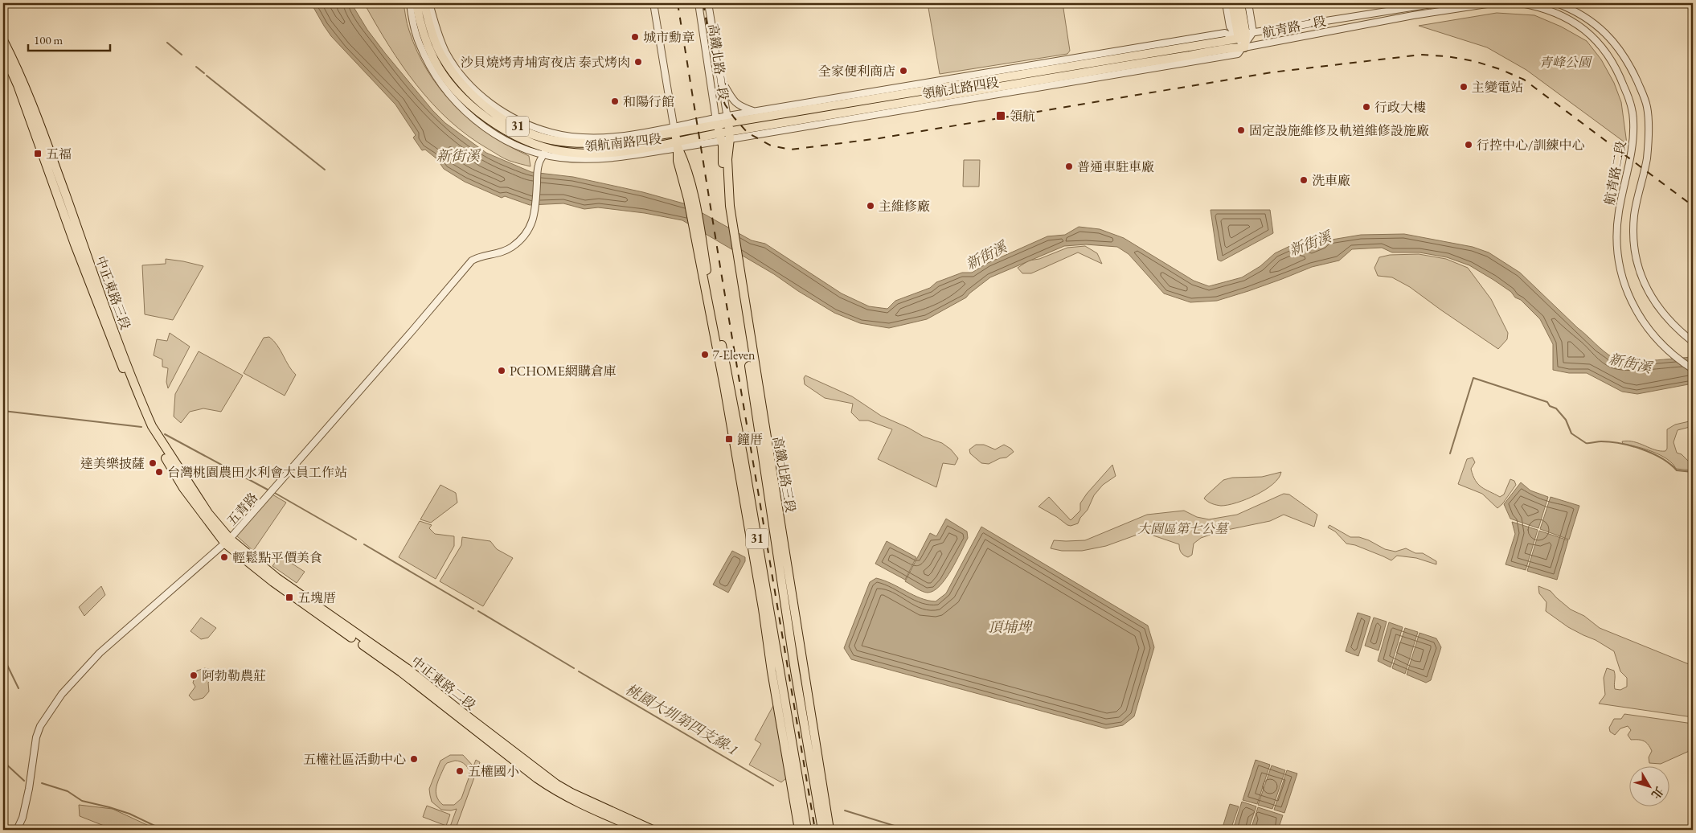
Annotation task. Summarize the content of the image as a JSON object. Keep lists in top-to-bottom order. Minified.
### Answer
{"streets":{"main road":["領航北路四段","31","領航南路四段","中正東路三段","高鐵北路三段","中正東路二段"],"street":["航青路二段","高鐵北路二段","五青路"]},"crossings":[["航青路二段","領航北路四段"],["高鐵北路二段","領航北路四段"],["高鐵北路二段","高鐵北路三段"],["領航北路四段","31"],["領航北路四段","領航南路四段"],["領航北路四段","高鐵北路三段"],["31","領航南路四段"],["領航南路四段","五青路"],["中正東路三段","五青路"],["中正東路三段","中正東路二段"],["五青路","中正東路二段"]],"water":["新街溪","頂埔埤","桃園大圳第四支線-1"],"parks":["青峰公園","大園區第七公墓"],"places":{"other":["城市勳章","沙貝燒烤青埔宵夜店 泰式烤肉","全家便利商店","主變電站","和陽行館","行政大樓","固定設施維修及軌道維修設施廠","行控中心/訓練中心","普通車駐車廠","洗車廠","主維修廠","7-Eleven","PCHOME網購倉庫","達美樂披薩","台灣桃園農田水利會大員工作站","輕鬆點平價美食","阿勃勒農莊","五權社區活動中心","五權國小"],"transit":["領航","五福","鐘厝","五塊厝"]},"scale_bar":"100 m","north":"bottom right"}
